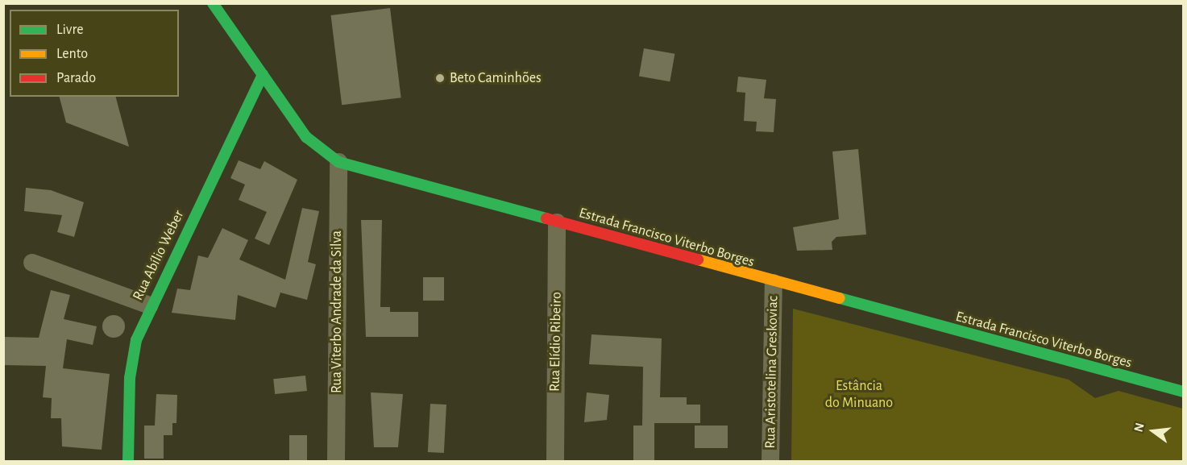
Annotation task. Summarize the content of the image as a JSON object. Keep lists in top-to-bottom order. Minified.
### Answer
{"streets":{"street":["Estrada Francisco Viterbo Borges","Rua Abílio Weber","Rua Viterbo Andrade da Silva","Rua Elídio Ribeiro","Rua Aristotelina Greskoviac"]},"crossings":[["Estrada Francisco Viterbo Borges","Rua Abílio Weber"],["Estrada Francisco Viterbo Borges","Rua Viterbo Andrade da Silva"],["Estrada Francisco Viterbo Borges","Rua Elídio Ribeiro"],["Estrada Francisco Viterbo Borges","Rua Aristotelina Greskoviac"]],"parks":["Estância do Minuano"],"places":["Beto Caminhões"],"legend":["Livre","Lento","Parado"],"north":"left"}
